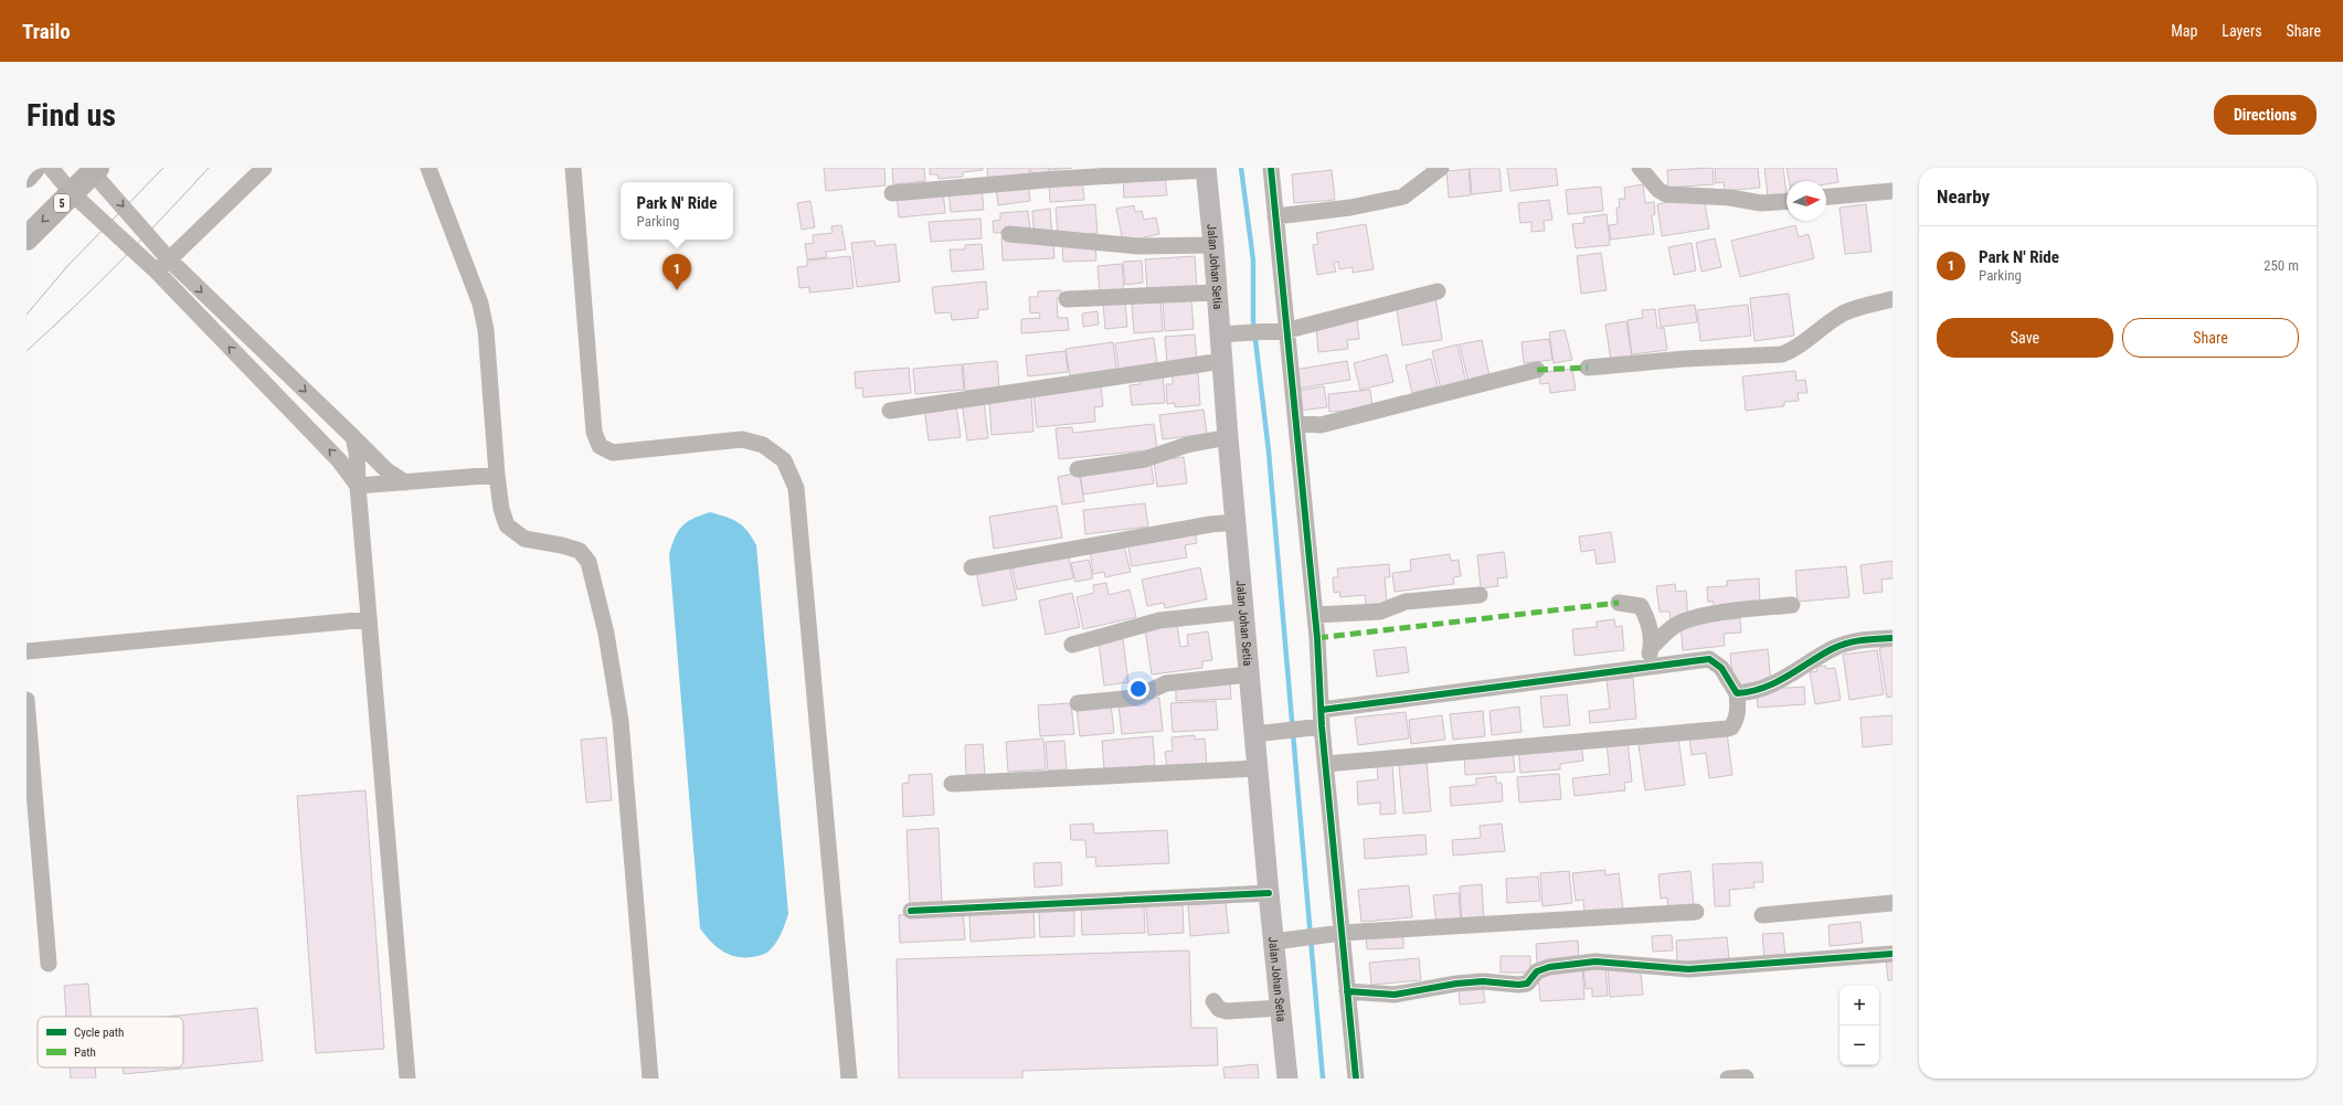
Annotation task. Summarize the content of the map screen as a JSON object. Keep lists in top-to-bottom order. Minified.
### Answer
{"streets":{"highway":["5"],"main road":["Jalan Johan Setia"]},"legend":["Cycle path","Path"],"north":"right","page":{"header":"Trailo","nav":["Map","Layers","Share"],"buttons":["Directions",["Save","Share"]],"title":"Find us","heading":"Nearby","popup":["Park N' Ride","Parking"],"list":[{"mark":"1","name":"Park N' Ride","note":"Parking","value":"250 m"}],"pins":"1","map_buttons":["+","−"]}}
